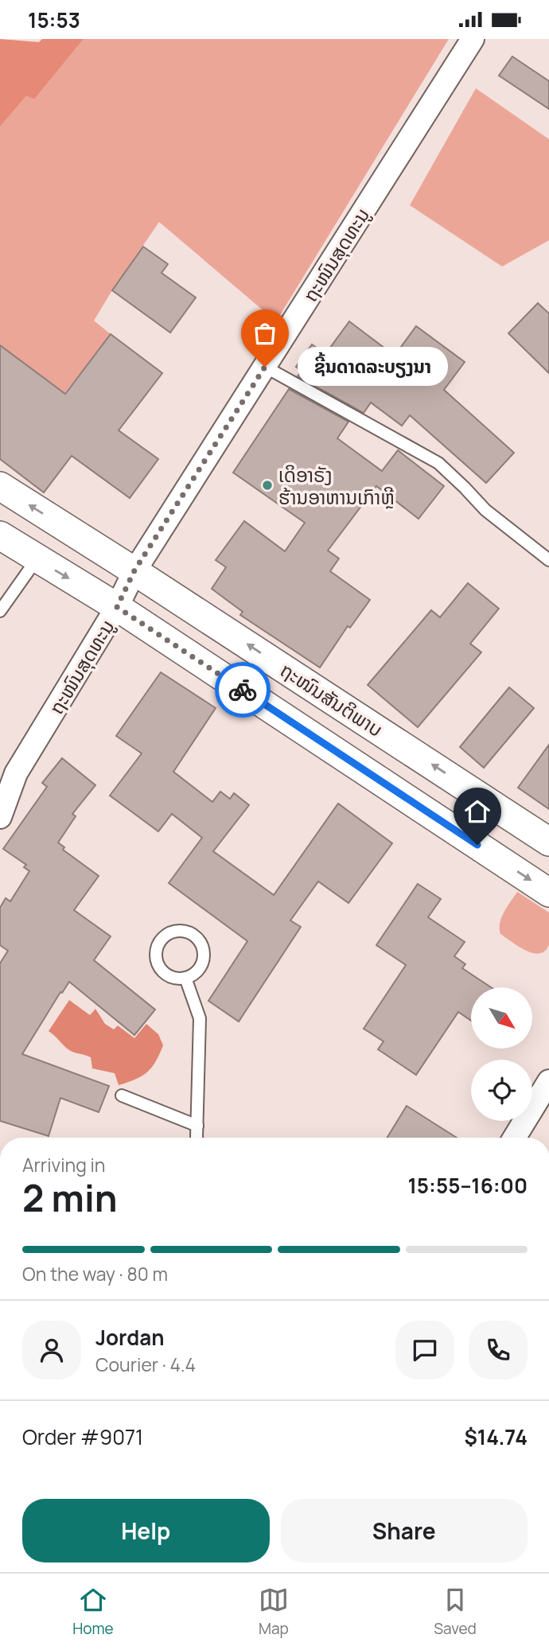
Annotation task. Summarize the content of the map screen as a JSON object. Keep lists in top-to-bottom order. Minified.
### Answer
{"streets":{"street":["ຖະໜົນສຸດທະນູ","ຖະໜົນສັນຕິພາບ"]},"crossings":[["ຖະໜົນສຸດທະນູ","ຖະໜົນສັນຕິພາບ"]],"places":["ຊີ້ນດາດລະບຽງນາ","ເດິອາຣັງ ຮ້ານອາຫານເກົາຫຼີ"],"north":"bottom right","page":{"status":"15:53","bubble":"ຊີ້ນດາດລະບຽງນາ","heading":["2 min","Arriving in","15:55–16:00"],"panel":["Jordan","Courier · 4.4","Order #9071","$14.74"],"bar":"On the way · 80 m","buttons":["Help","Share"],"tabs":["Home","Map","Saved"]}}
